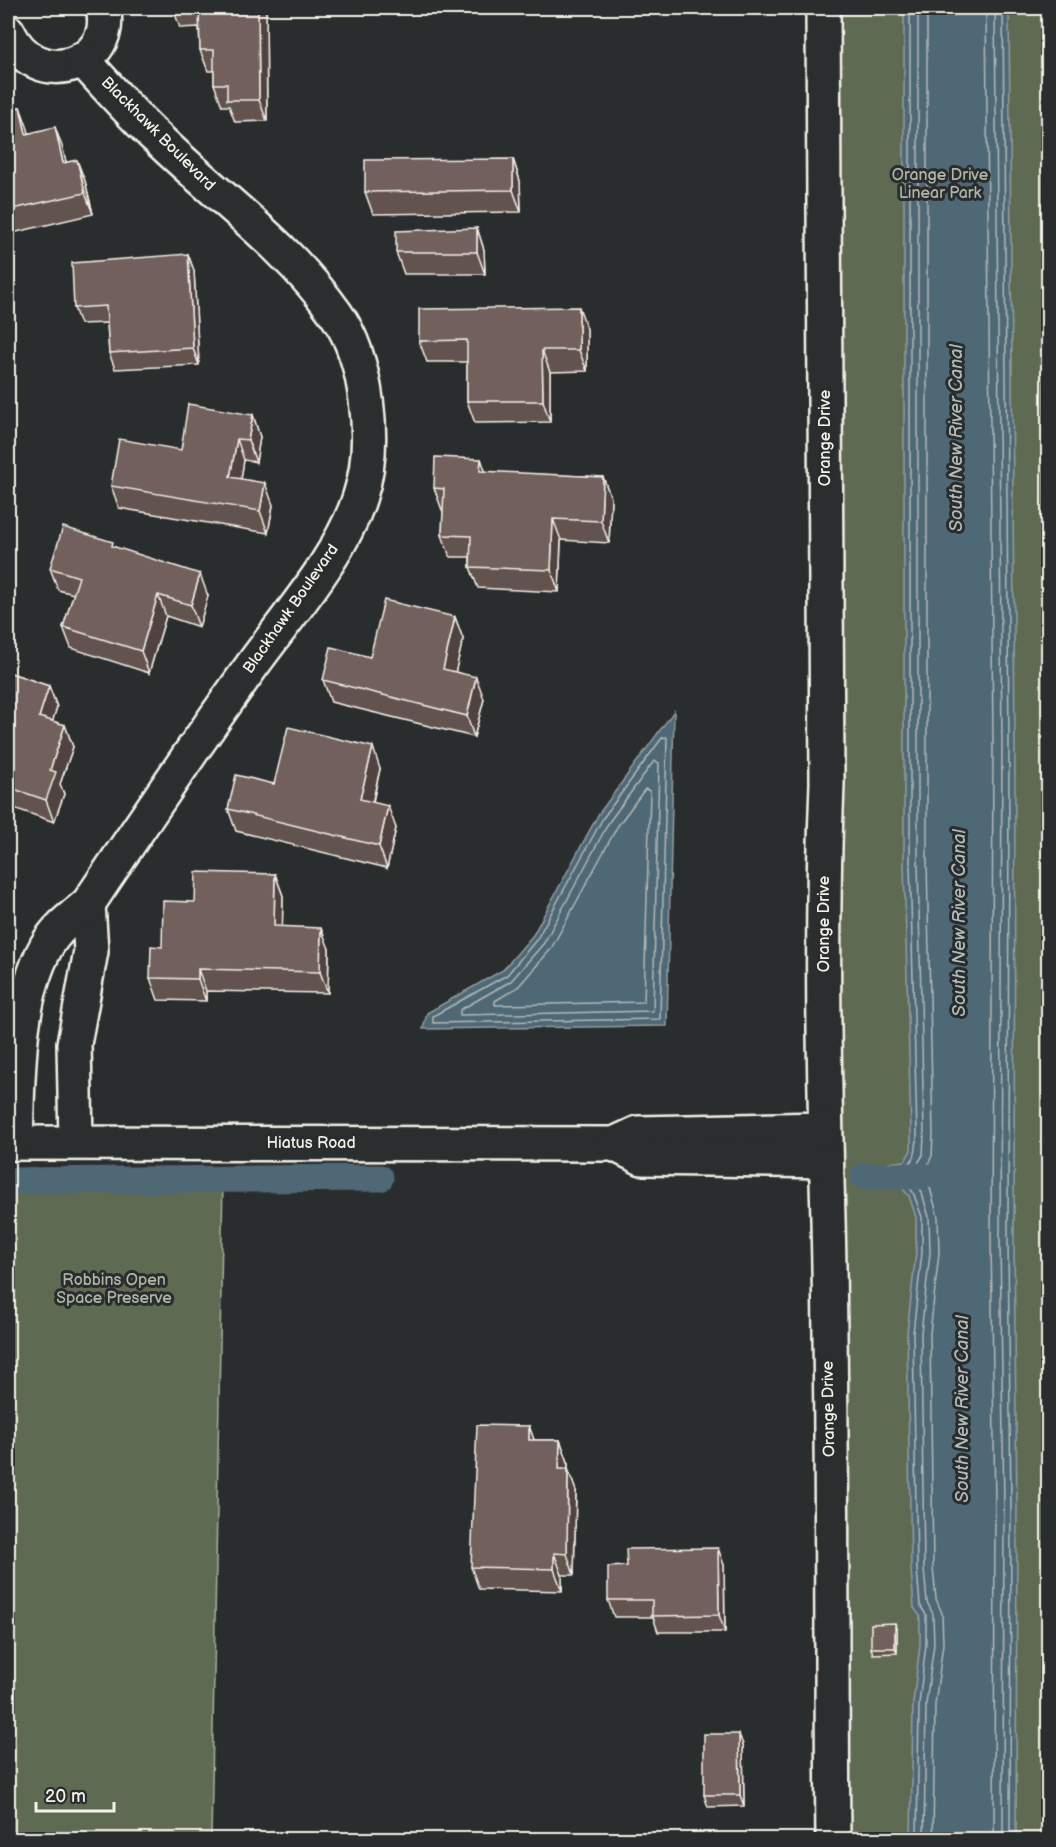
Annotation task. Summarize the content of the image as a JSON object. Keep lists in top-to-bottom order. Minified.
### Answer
{"streets":{"street":["Blackhawk Boulevard","Orange Drive","Hiatus Road"]},"crossings":[["Blackhawk Boulevard","Hiatus Road"],["Orange Drive","Hiatus Road"]],"water":["South New River Canal"],"parks":["Orange Drive Linear Park","Robbins Open Space Preserve"],"scale_bar":"20 m"}
